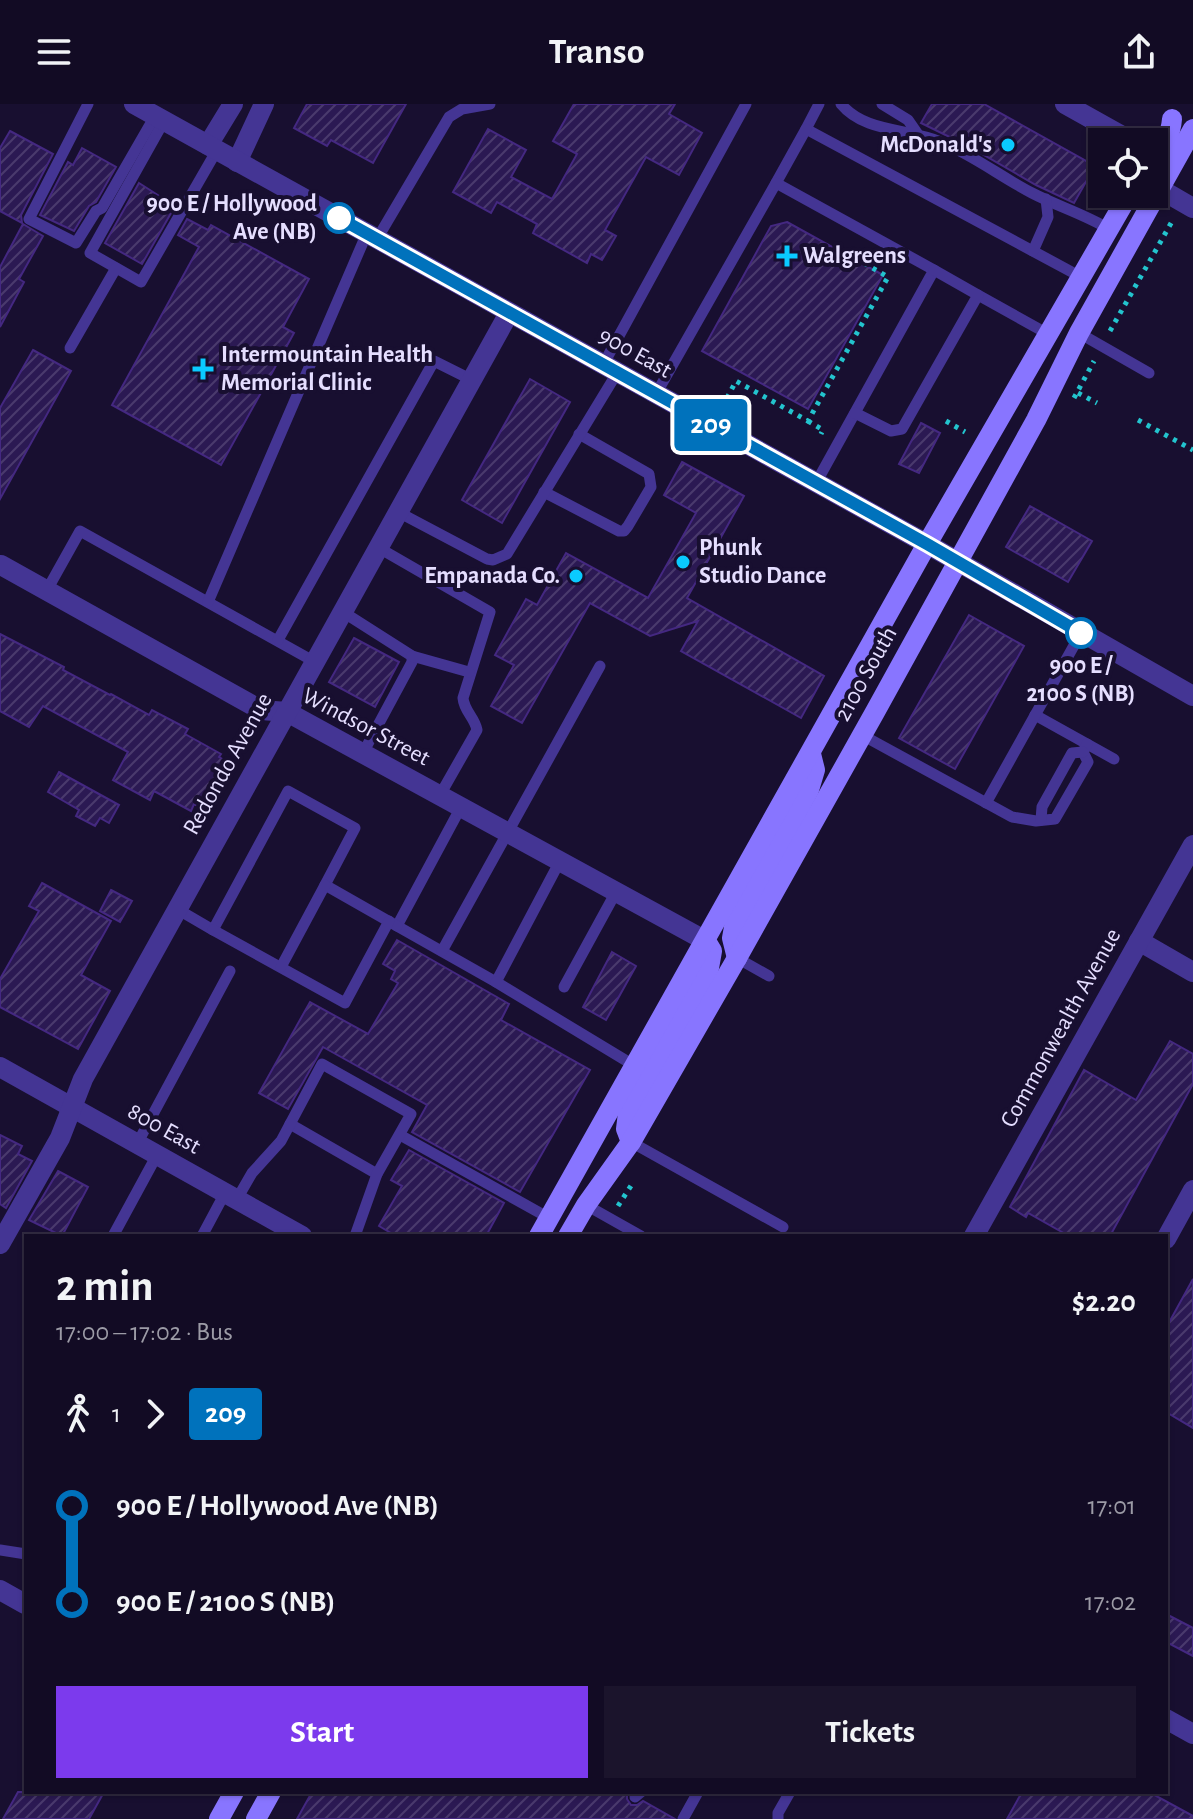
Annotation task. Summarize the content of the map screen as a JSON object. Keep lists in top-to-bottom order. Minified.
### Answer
{"streets":{"main road":["2100 South"],"street":["900 East","Windsor Street","Redondo Avenue","Commonwealth Avenue","800 East"]},"crossings":[["900 East","2100 South"],["900 East","Redondo Avenue"],["2100 South","Windsor Street"],["Windsor Street","Redondo Avenue"],["Redondo Avenue","800 East"]],"places":{"other":["McDonald's","900 E / Hollywood Ave (NB)","Phunk Studio Dance","Empanada Co.","900 E / 2100 S (NB)"],"health":["Walgreens","Intermountain Health Memorial Clinic"]},"lines":["bus line 209"],"page":{"header":"Transo","on_map":"209","heading":["2 min","17:00 – 17:02 · Bus","$2.20"],"legs":["1","209"],"list":[{"name":"900 E / Hollywood Ave (NB)","value":"17:01"},{"name":"900 E / 2100 S (NB)","value":"17:02"}],"buttons":["Start","Tickets"]}}
